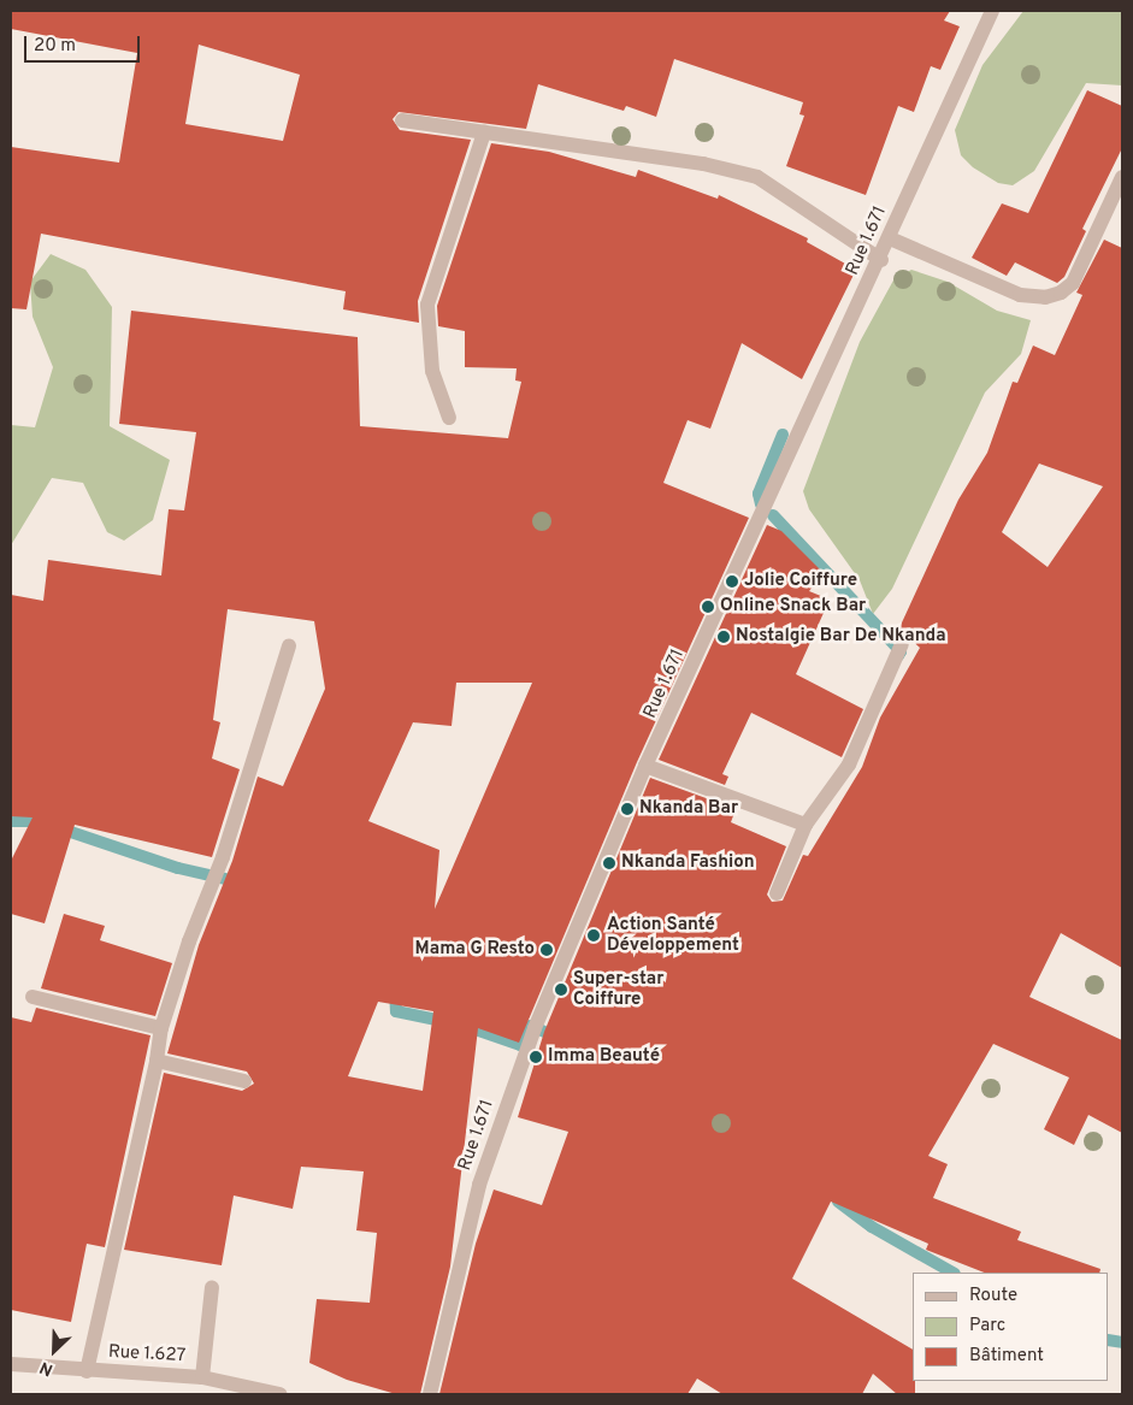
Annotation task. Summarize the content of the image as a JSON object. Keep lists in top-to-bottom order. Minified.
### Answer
{"streets":{"street":["Rue 1.671","Rue 1.627"]},"places":["Jolie Coiffure","Online Snack Bar","Nostalgie Bar De Nkanda","Nkanda Bar","Nkanda Fashion","Action Santé Développement","Mama G Resto","Super-star Coiffure","Imma Beauté"],"legend":["Route","Parc","Bâtiment"],"scale_bar":"20 m","north":"bottom left"}
